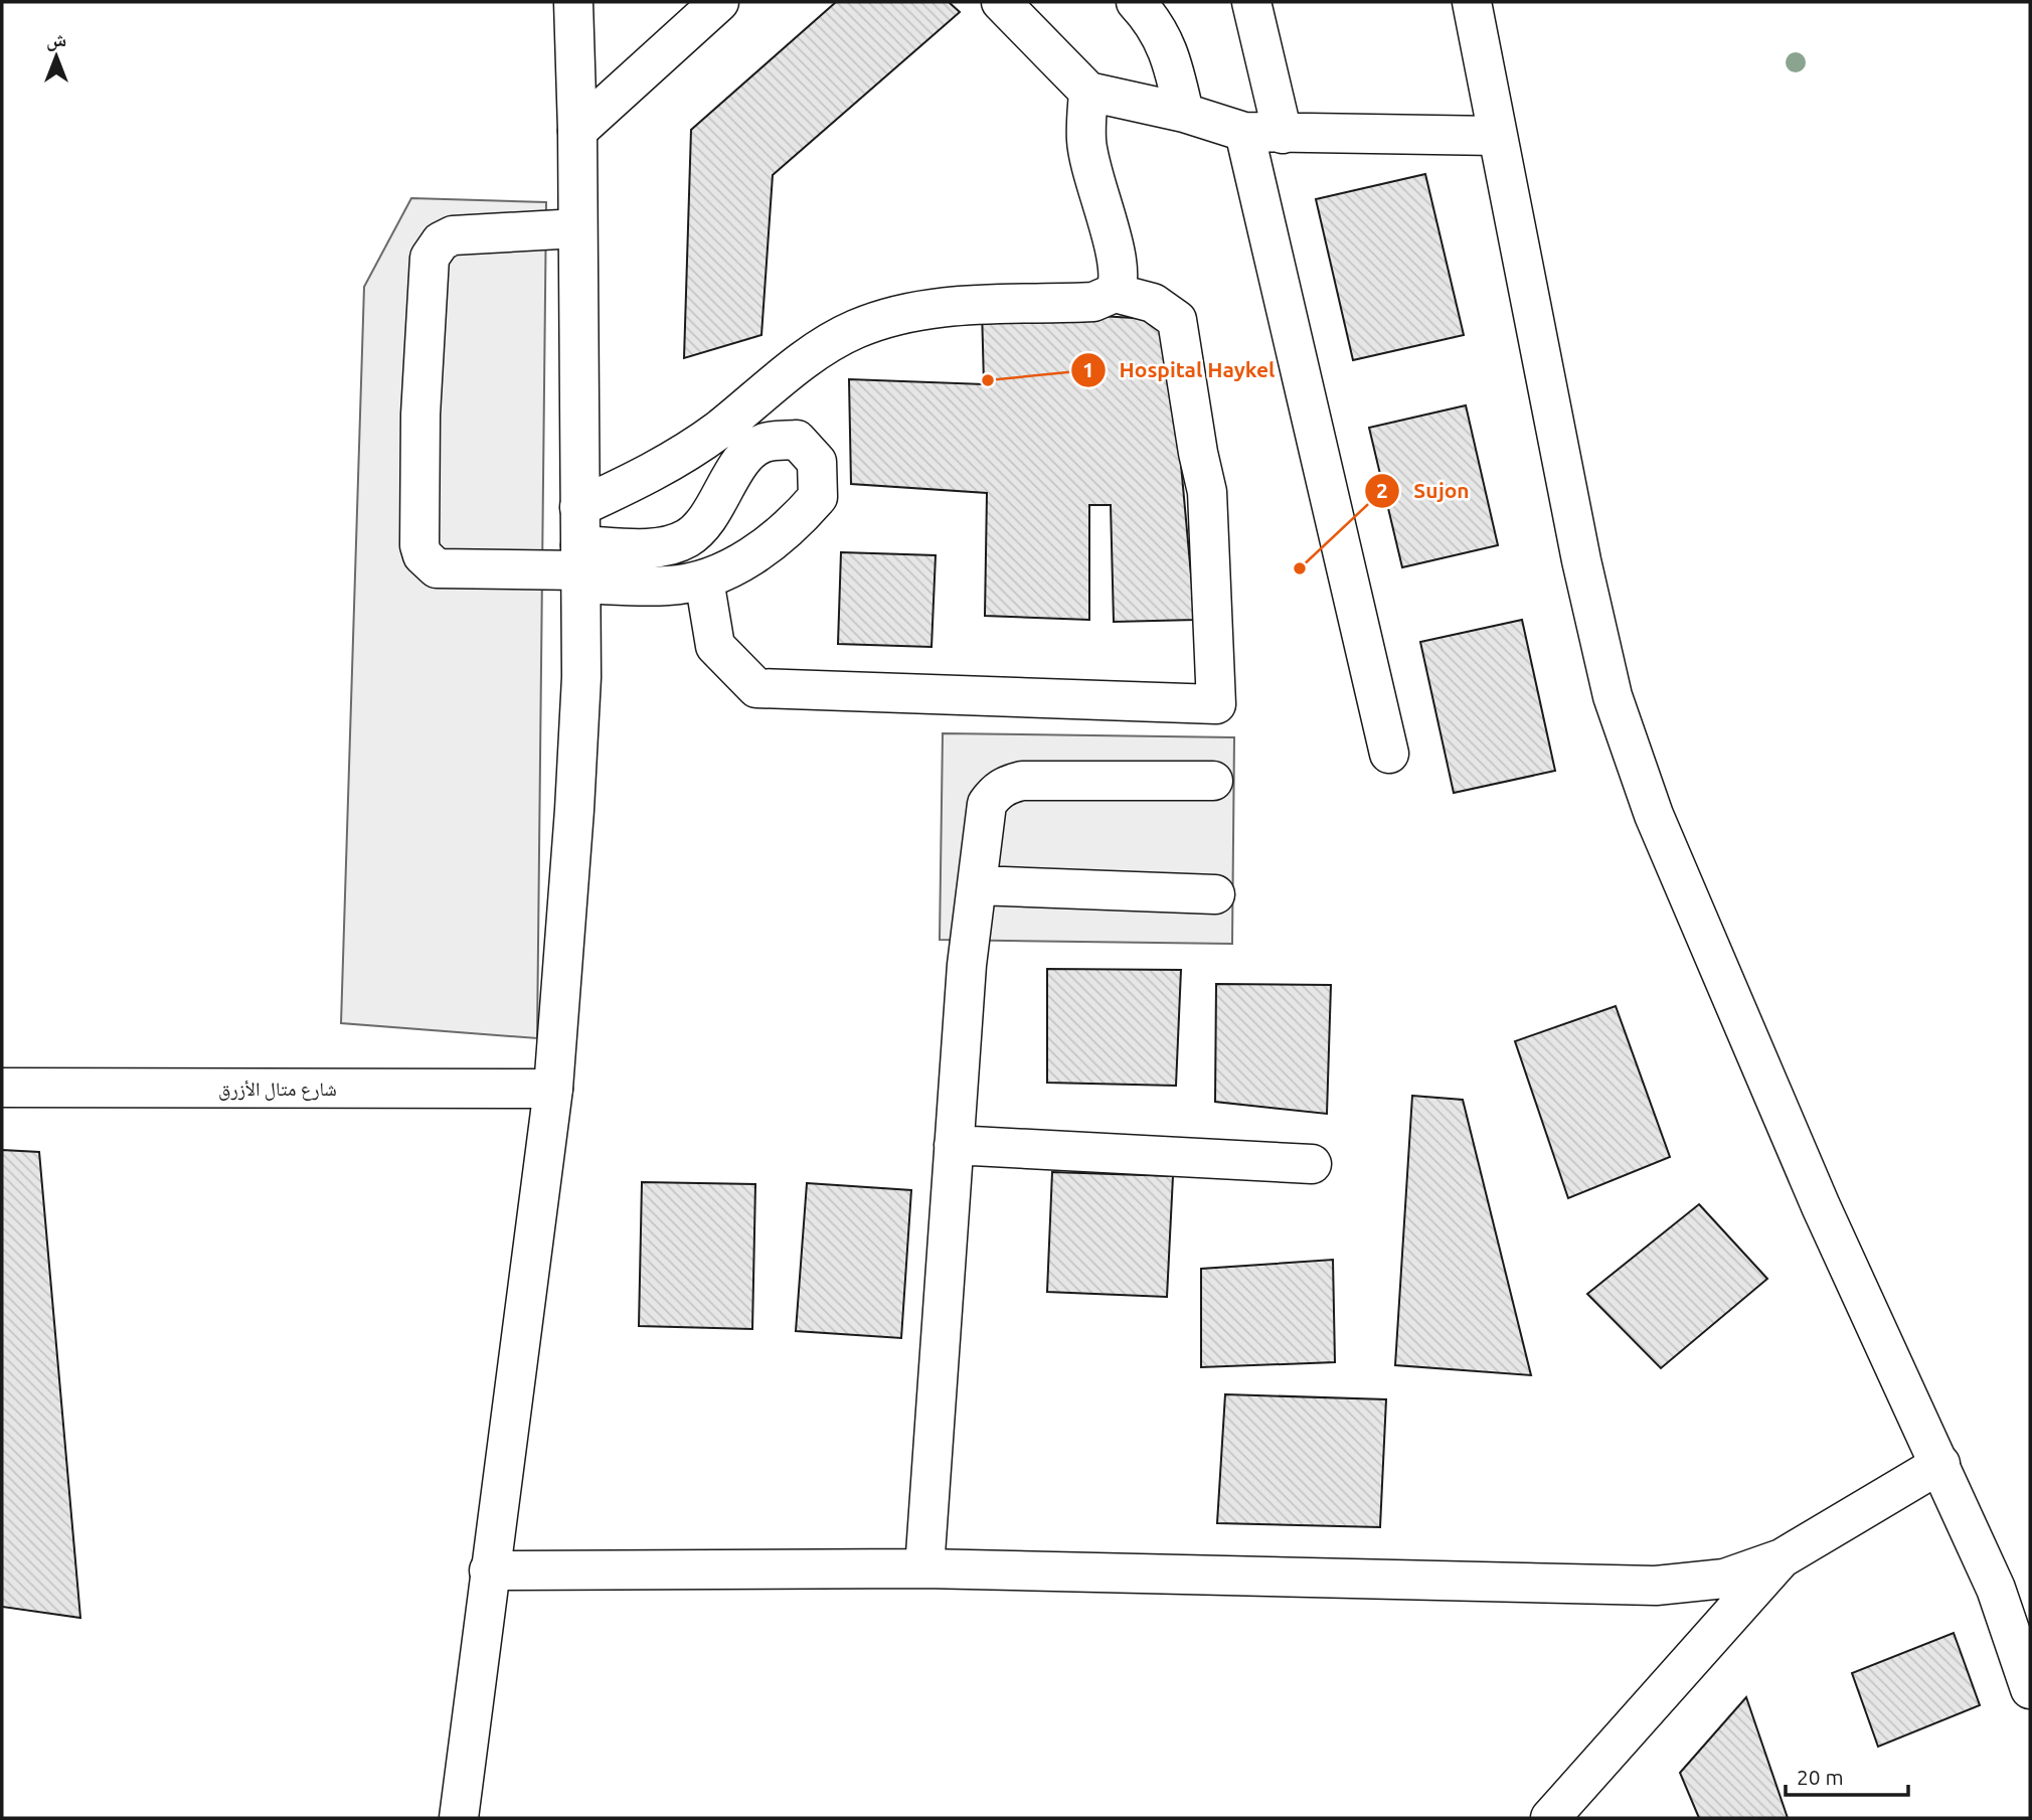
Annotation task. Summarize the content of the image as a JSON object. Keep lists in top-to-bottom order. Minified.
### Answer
{"streets":{"street":["شارع متال الأزرق"]},"places":["Hospital Haykel","Sujon"],"scale_bar":"20 m","north":"top"}
